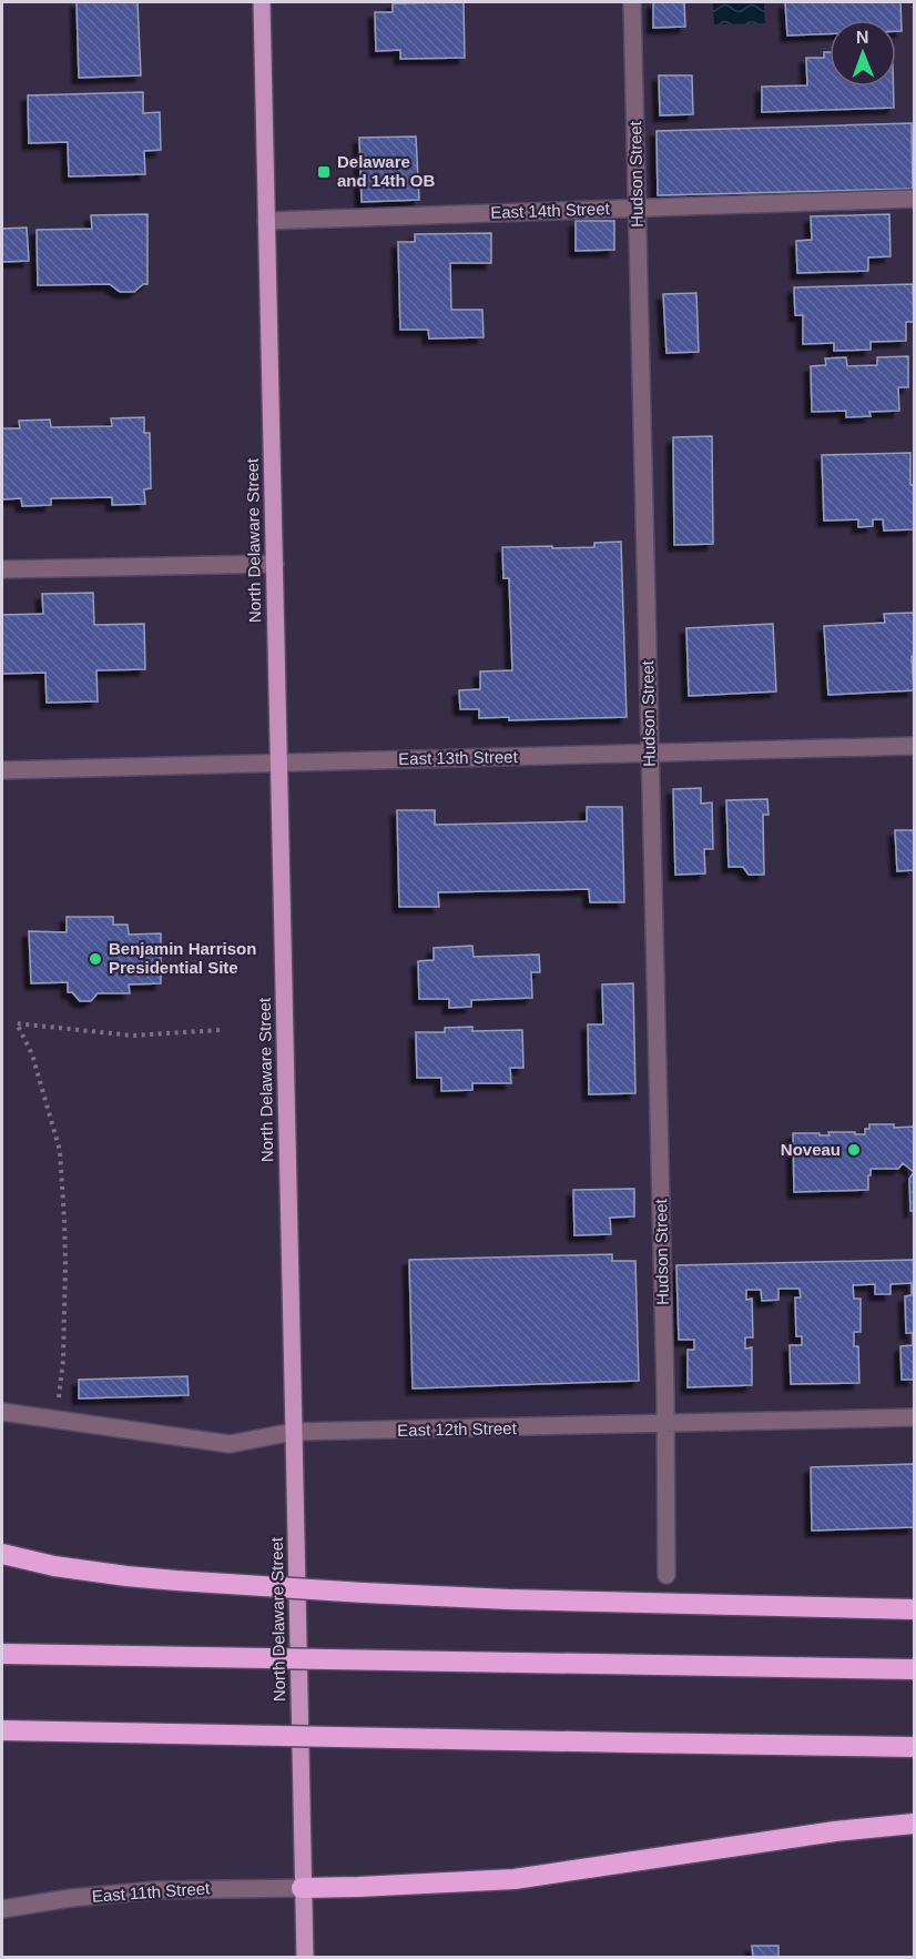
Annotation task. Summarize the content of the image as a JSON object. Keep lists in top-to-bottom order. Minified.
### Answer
{"streets":{"main road":["North Delaware Street"],"street":["Hudson Street","East 14th Street","East 13th Street","East 12th Street","East 11th Street"]},"crossings":[["Hudson Street","East 14th Street"],["Hudson Street","East 13th Street"],["Hudson Street","East 12th Street"],["East 14th Street","North Delaware Street"],["North Delaware Street","East 13th Street"],["North Delaware Street","East 12th Street"],["North Delaware Street","East 11th Street"]],"places":{"transit":["Delaware and 14th OB"],"other":["Benjamin Harrison Presidential Site","Noveau"]},"north":"top"}
